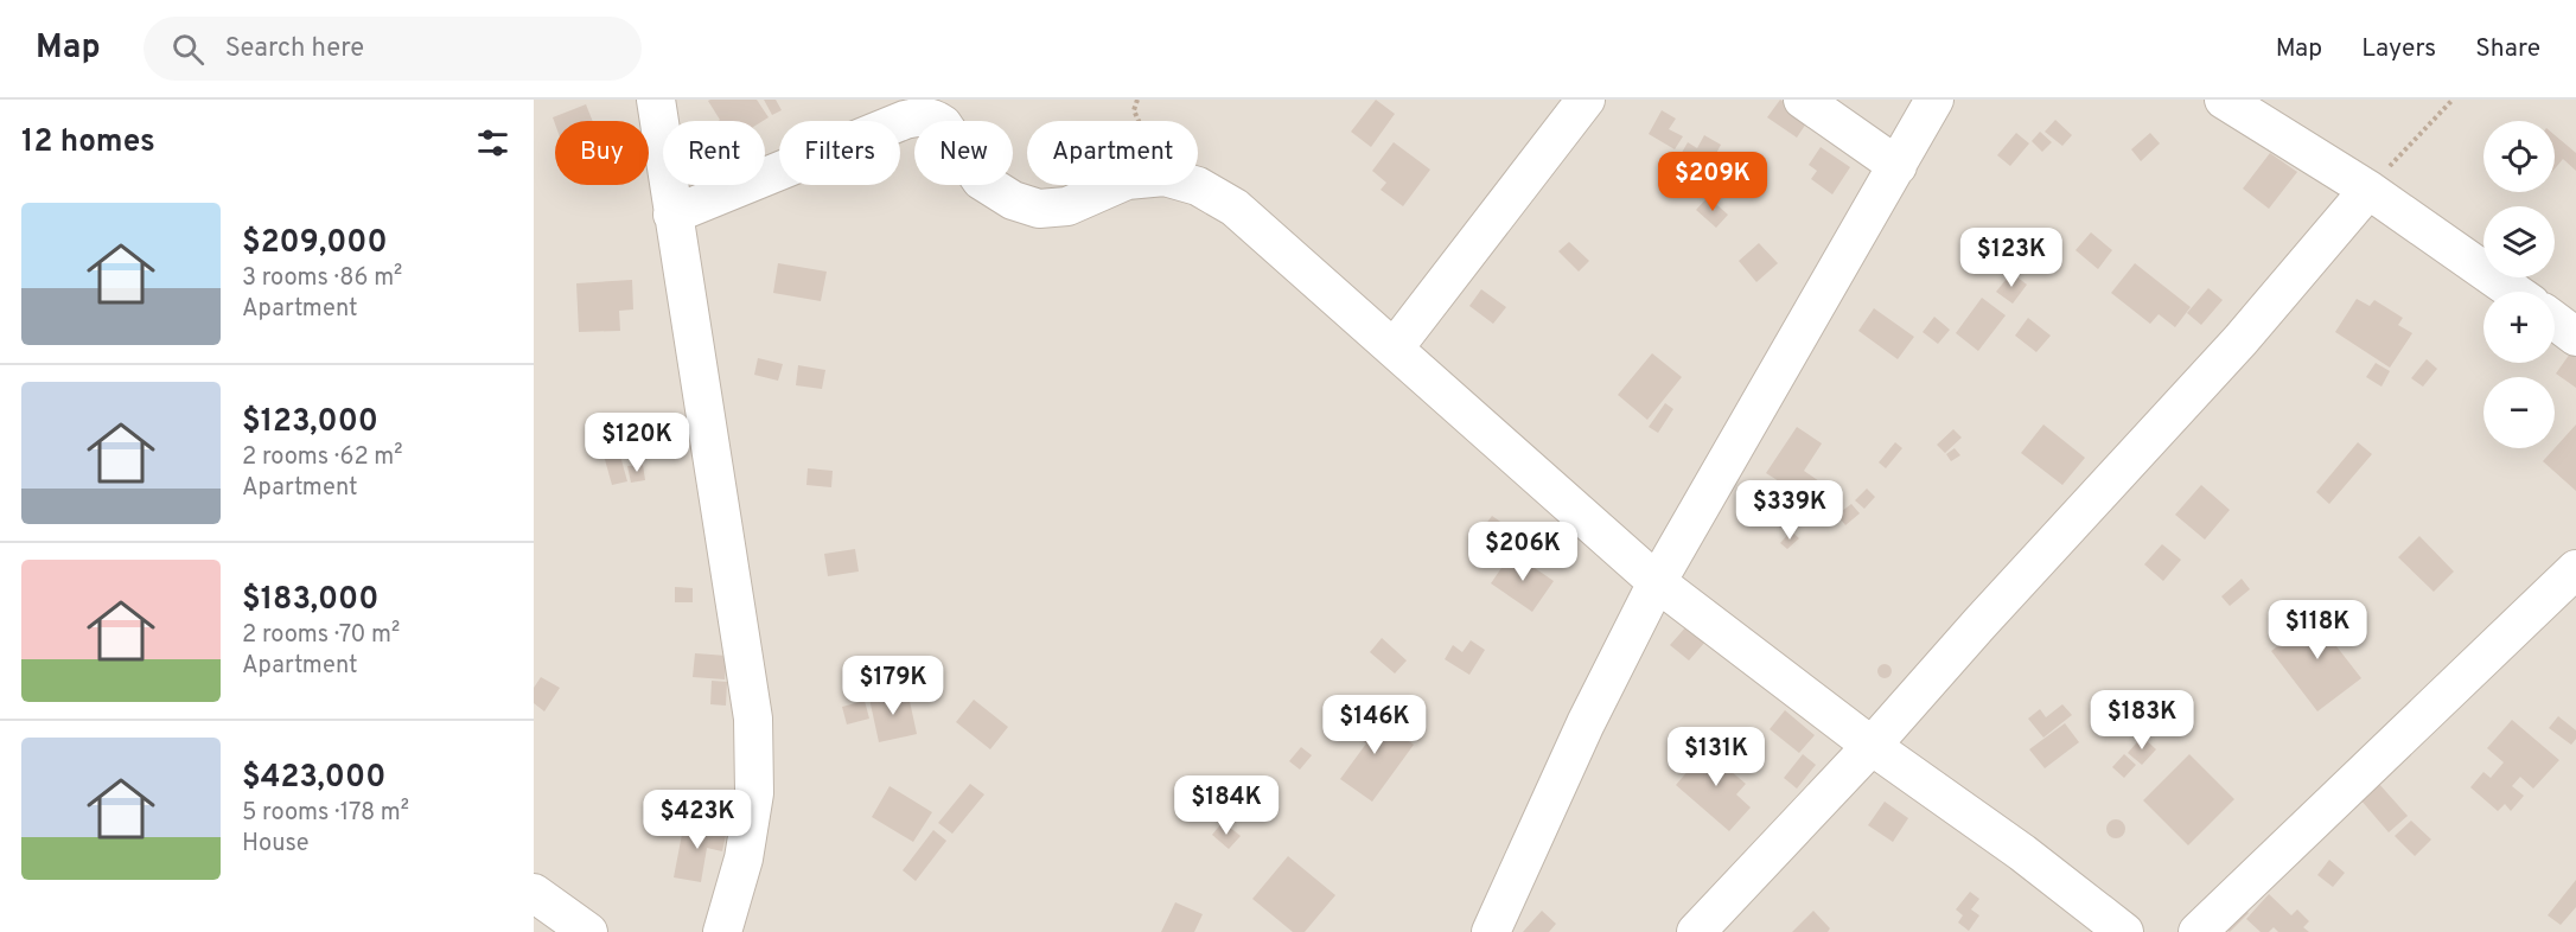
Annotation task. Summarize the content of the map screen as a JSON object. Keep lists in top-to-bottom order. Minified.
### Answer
{"page":{"header":"Map","search":"Search here","nav":["Map","Layers","Share"],"heading":"12 homes","map_buttons":["+","−"],"chip":["Buy","Rent","Filters","New","Apartment"],"price":["$209K","$123K","$120K","$339K","$206K","$118K","$179K","$183K","$146K","$131K","$184K","$423K"],"list":[{"name":"$209,000","note":"3 rooms · 86 m² · Apartment"},{"name":"$123,000","note":"2 rooms · 62 m² · Apartment"},{"name":"$183,000","note":"2 rooms · 70 m² · Apartment"},{"name":"$423,000","note":"5 rooms · 178 m² · House"}]}}
